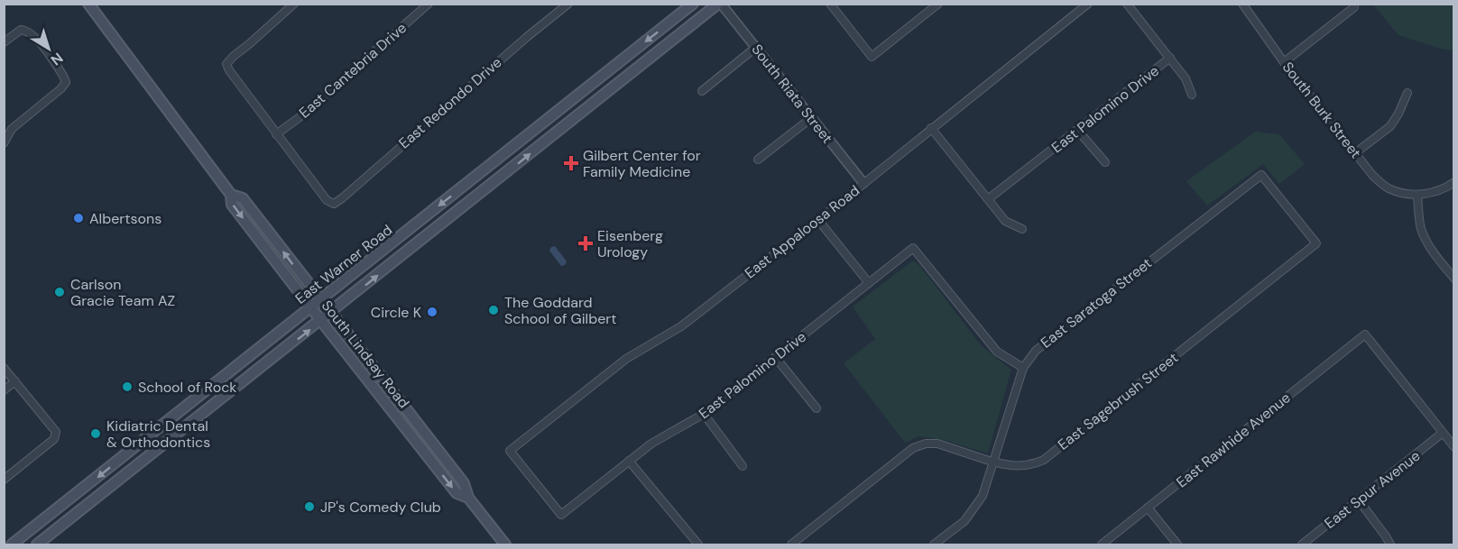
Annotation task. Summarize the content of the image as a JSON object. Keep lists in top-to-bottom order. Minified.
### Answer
{"streets":{"main road":["East Warner Road","South Lindsay Road"],"street":["East Cantebria Drive","South Riata Street","East Redondo Drive","East Palomino Drive","South Burk Street","East Appaloosa Road","East Saratoga Street","East Sagebrush Street","East Rawhide Avenue","East Spur Avenue"]},"crossings":[["East Cantebria Drive","East Redondo Drive"],["South Riata Street","East Appaloosa Road"],["South Riata Street","East Warner Road"],["East Palomino Drive","East Appaloosa Road"],["East Palomino Drive","East Saratoga Street"],["East Warner Road","South Lindsay Road"],["East Saratoga Street","East Sagebrush Street"],["East Rawhide Avenue","East Spur Avenue"]],"places":{"health":["Gilbert Center for Family Medicine","Eisenberg Urology"],"other":["Albertsons","Carlson Gracie Team AZ","The Goddard School of Gilbert","Circle K","School of Rock","Kidiatric Dental & Orthodontics","JP's Comedy Club"]},"north":"bottom right"}
